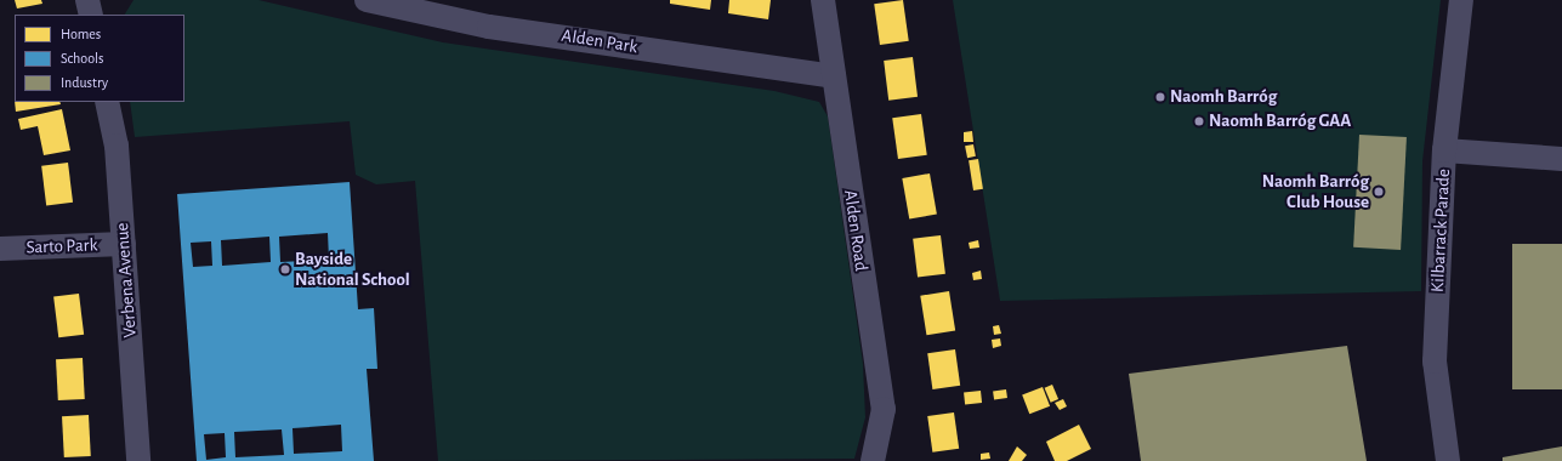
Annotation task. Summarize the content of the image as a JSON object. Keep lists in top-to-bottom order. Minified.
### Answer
{"streets":{"street":["Alden Park","Alden Road","Kilbarrack Parade","Sarto Park","Verbena Avenue"]},"crossings":[["Alden Park","Alden Road"],["Sarto Park","Verbena Avenue"]],"places":["Naomh Barróg","Naomh Barróg GAA","Naomh Barróg Club House","Bayside National School"],"legend":["Homes","Schools","Industry"]}
